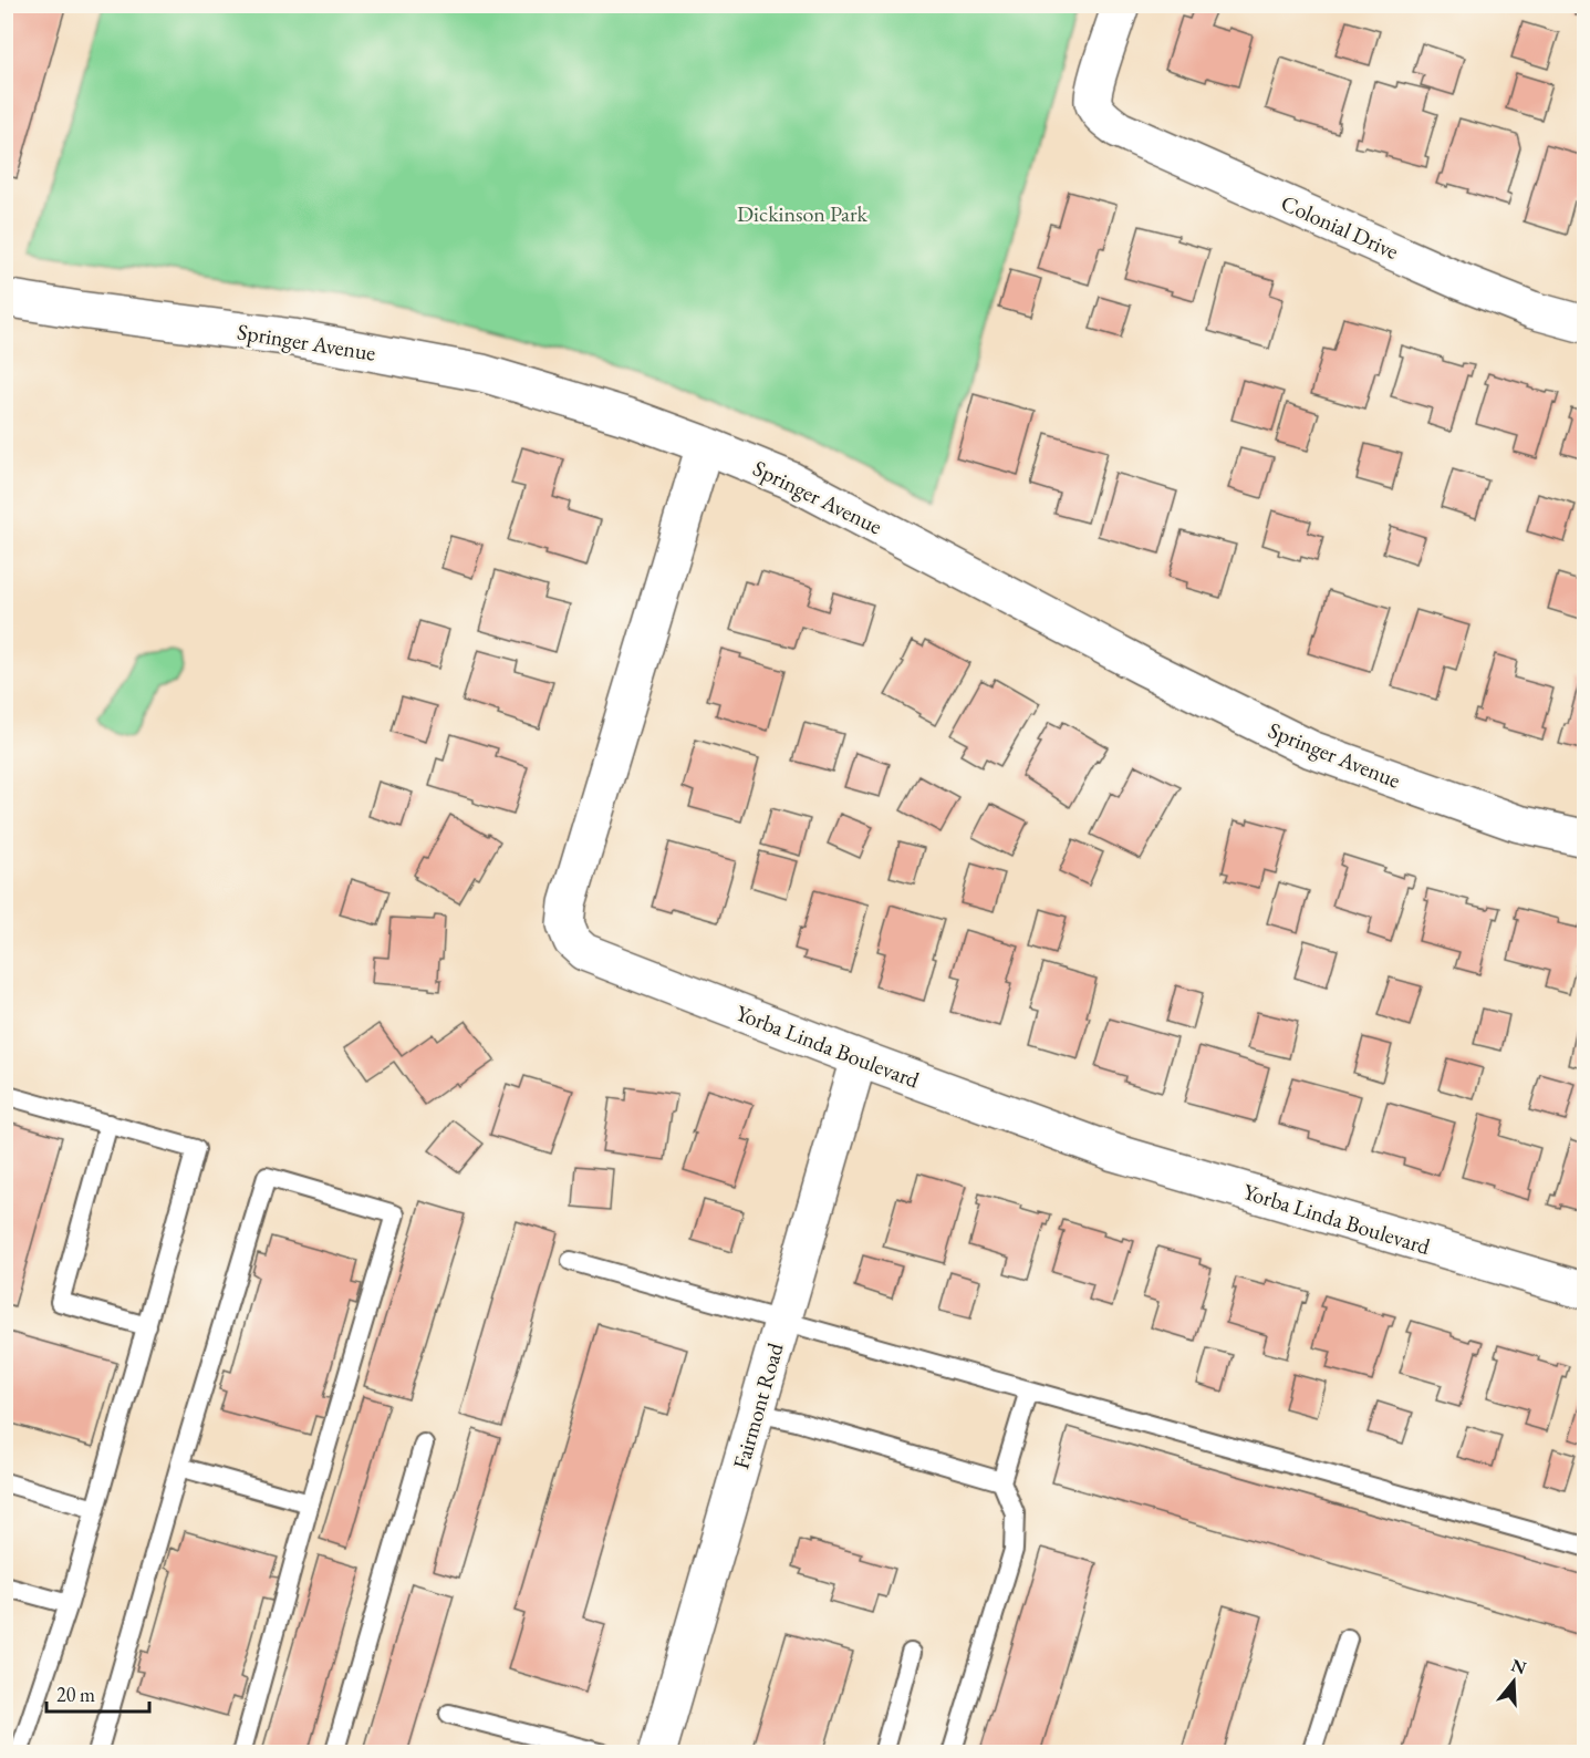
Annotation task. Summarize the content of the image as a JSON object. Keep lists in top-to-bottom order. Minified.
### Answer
{"streets":{"street":["Colonial Drive","Springer Avenue","Yorba Linda Boulevard","Fairmont Road"]},"crossings":[["Springer Avenue","Yorba Linda Boulevard"],["Yorba Linda Boulevard","Fairmont Road"]],"parks":["Dickinson Park"],"scale_bar":"20 m","north":"top"}
